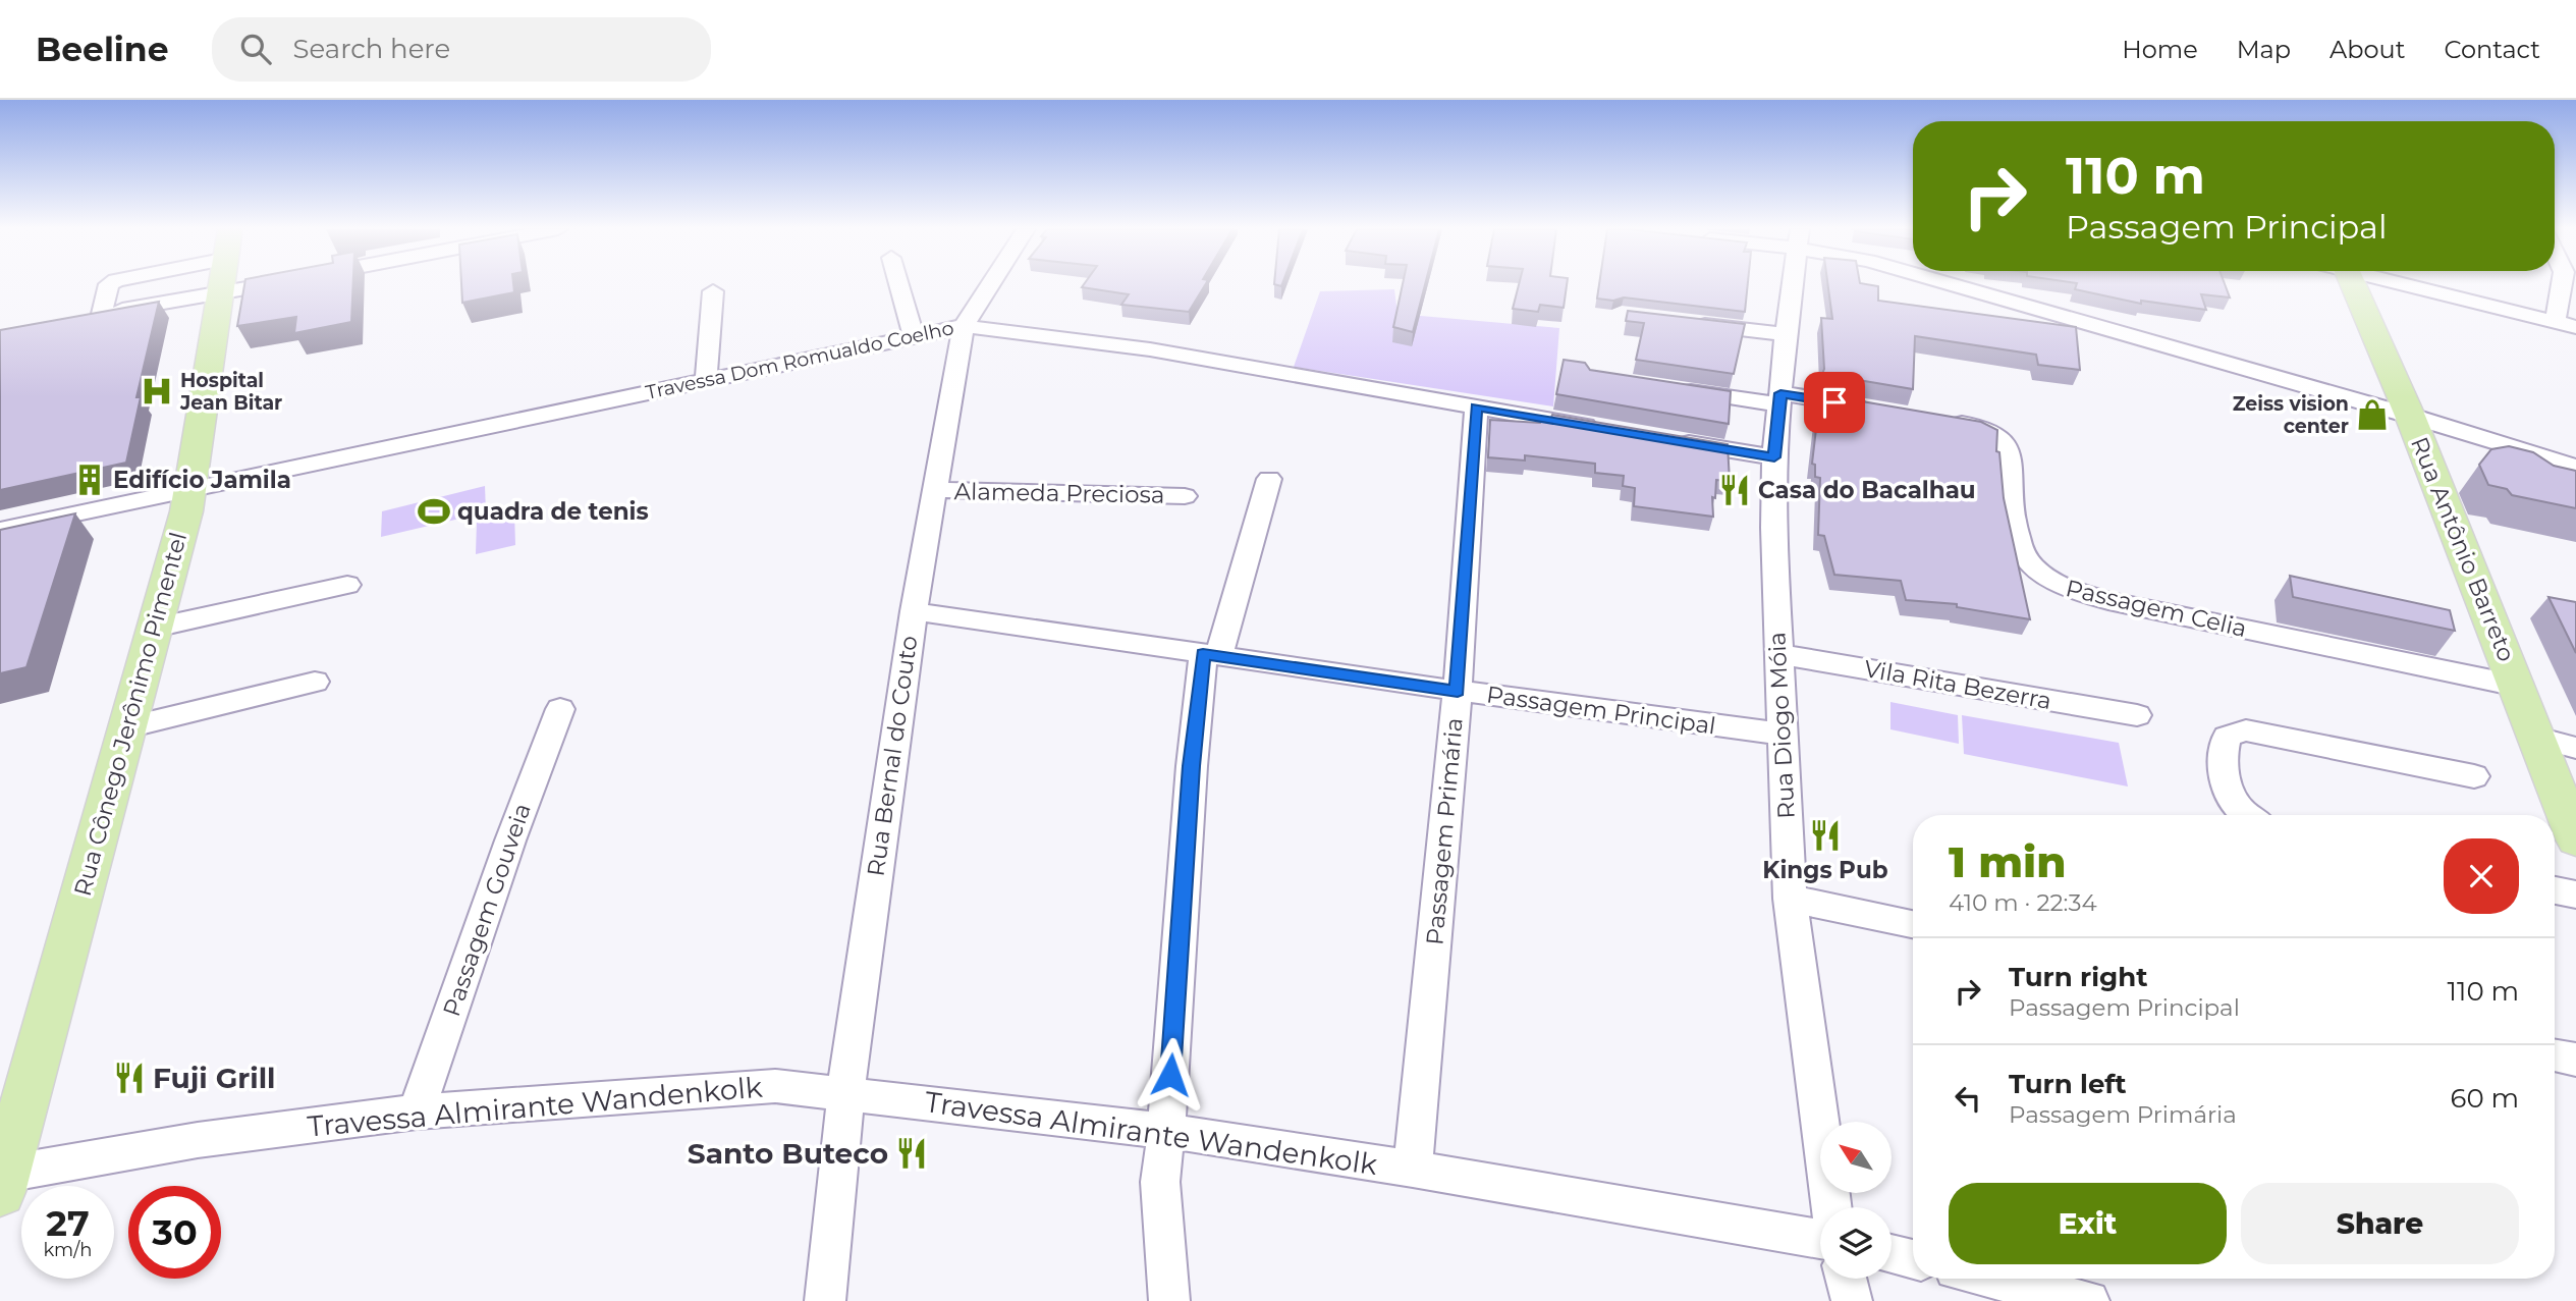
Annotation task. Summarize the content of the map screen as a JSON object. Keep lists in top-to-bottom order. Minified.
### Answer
{"streets":{"main road":["Rua Antônio Barreto","Rua Cônego Jerônimo Pimentel"],"street":["Travessa Dom Romualdo Coelho","Alameda Preciosa","Passagem Celia","Vila Rita Bezerra","Passagem Principal","Rua Diogo Móia","Rua Bernal do Couto","Passagem Primária","Passagem Gouveia","Travessa Almirante Wandenkolk"]},"crossings":[["Travessa Dom Romualdo Coelho","Rua Cônego Jerônimo Pimentel"],["Travessa Dom Romualdo Coelho","Rua Bernal do Couto"],["Travessa Dom Romualdo Coelho","Passagem Primária"],["Alameda Preciosa","Rua Bernal do Couto"],["Rua Antônio Barreto","Passagem Celia"],["Vila Rita Bezerra","Rua Diogo Móia"],["Passagem Principal","Rua Diogo Móia"],["Passagem Principal","Rua Bernal do Couto"],["Passagem Principal","Passagem Primária"],["Rua Cônego Jerônimo Pimentel","Travessa Almirante Wandenkolk"],["Rua Bernal do Couto","Travessa Almirante Wandenkolk"],["Passagem Primária","Travessa Almirante Wandenkolk"],["Passagem Gouveia","Travessa Almirante Wandenkolk"]],"places":{"hospital":["Hospital Jean Bitar"],"shop":["Zeiss vision center"],"building":["Edifício Jamila"],"restaurant":["Casa do Bacalhau","Kings Pub","Fuji Grill","Santo Buteco"],"sports":["quadra de tenis"]},"north":"top left","page":{"header":"Beeline","search":"Search here","nav":["Home","Map","About","Contact"],"turn":["110 m","Passagem Principal"],"heading":["1 min","410 m · 22:34"],"list":[{"name":"Turn right","note":"Passagem Principal","value":"110 m"},{"name":"Turn left","note":"Passagem Primária","value":"60 m"}],"buttons":["Exit","Share"],"speed":"27 km/h","limit":"30"}}
